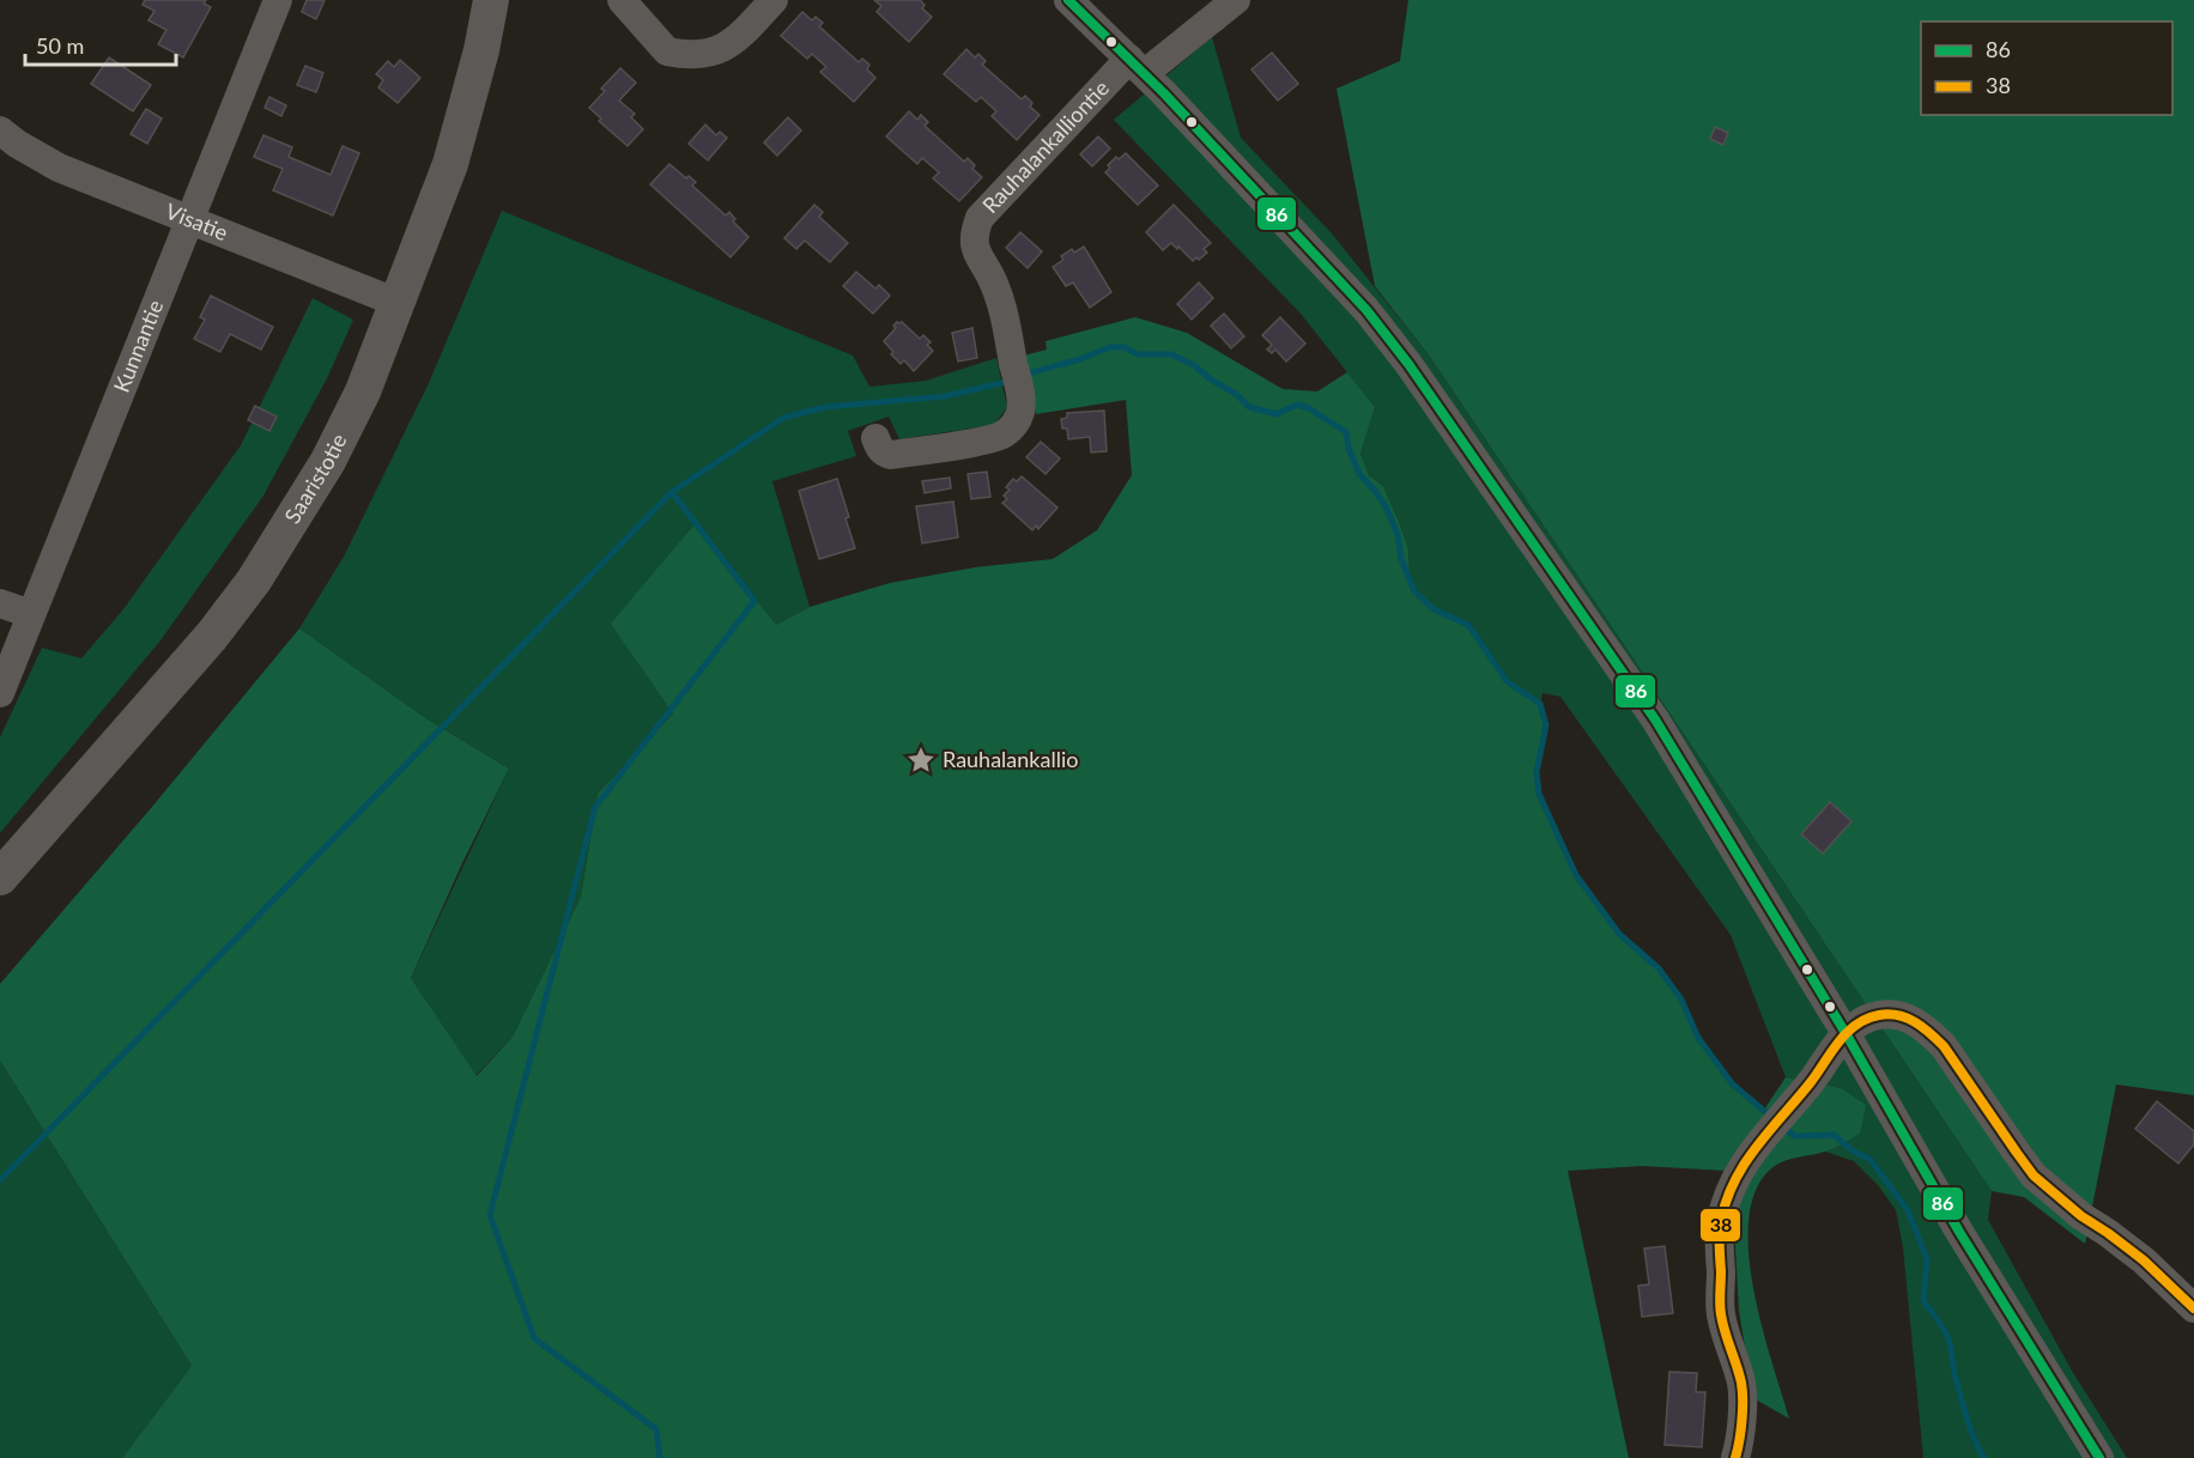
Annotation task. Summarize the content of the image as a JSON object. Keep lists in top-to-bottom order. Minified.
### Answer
{"streets":{"main road":["Saaristotie"],"street":["Rauhalankalliontie","Visatie","Kunnantie"]},"crossings":[["Visatie","Kunnantie"],["Visatie","Saaristotie"]],"places":{"place":["Rauhalankallio"]},"lines":["transit line 86","transit line 38"],"legend":["86","38"],"scale_bar":"50 m"}
